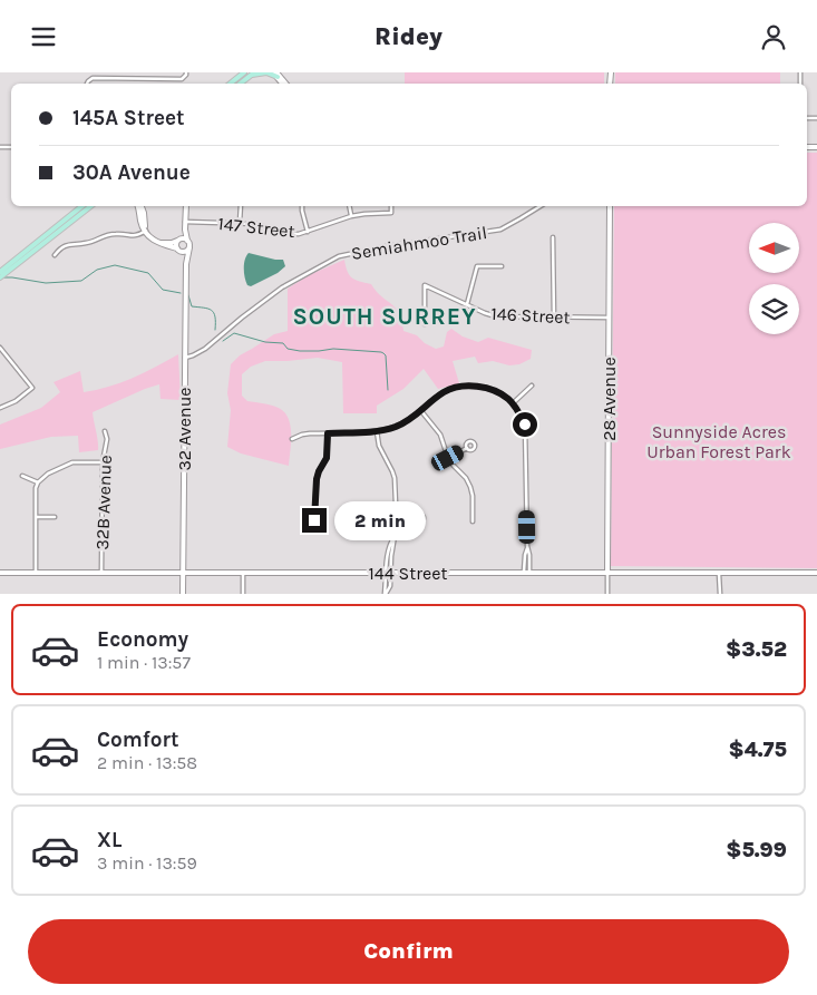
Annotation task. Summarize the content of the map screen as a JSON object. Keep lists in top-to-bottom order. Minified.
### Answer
{"streets":{"street":["147 Street","Semiahmoo Trail","146 Street","28 Avenue","32 Avenue","32B Avenue","144 Street"]},"crossings":[["Semiahmoo Trail","32 Avenue"],["146 Street","28 Avenue"],["28 Avenue","144 Street"],["32 Avenue","144 Street"],["32B Avenue","144 Street"]],"districts":["SOUTH SURREY"],"parks":["Sunnyside Acres Urban Forest Park"],"north":"left","page":{"header":"Ridey","banner":["145A Street","30A Avenue"],"bubble":"2 min","list":[{"name":"Economy","note":"1 min · 13:57","value":"$3.52"},{"name":"Comfort","note":"2 min · 13:58","value":"$4.75"},{"name":"XL","note":"3 min · 13:59","value":"$5.99"}],"buttons":"Confirm"}}
